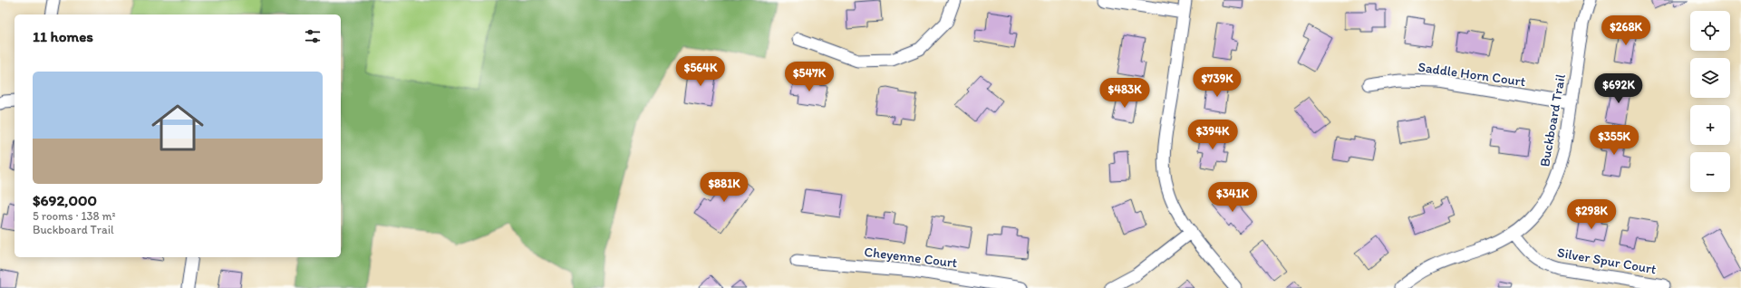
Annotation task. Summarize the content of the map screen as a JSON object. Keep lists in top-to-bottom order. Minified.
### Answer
{"streets":{"street":["Saddle Horn Court","Buckboard Trail","Cheyenne Court","Silver Spur Court"]},"crossings":[["Saddle Horn Court","Buckboard Trail"],["Buckboard Trail","Silver Spur Court"]],"page":{"map_buttons":["+","−"],"heading":"11 homes","price":["$268K","$564K","$547K","$739K","$692K","$483K","$394K","$355K","$881K","$341K","$298K"],"list":[{"name":"$692,000","note":"5 rooms · 138 m² · Buckboard Trail"}]}}
